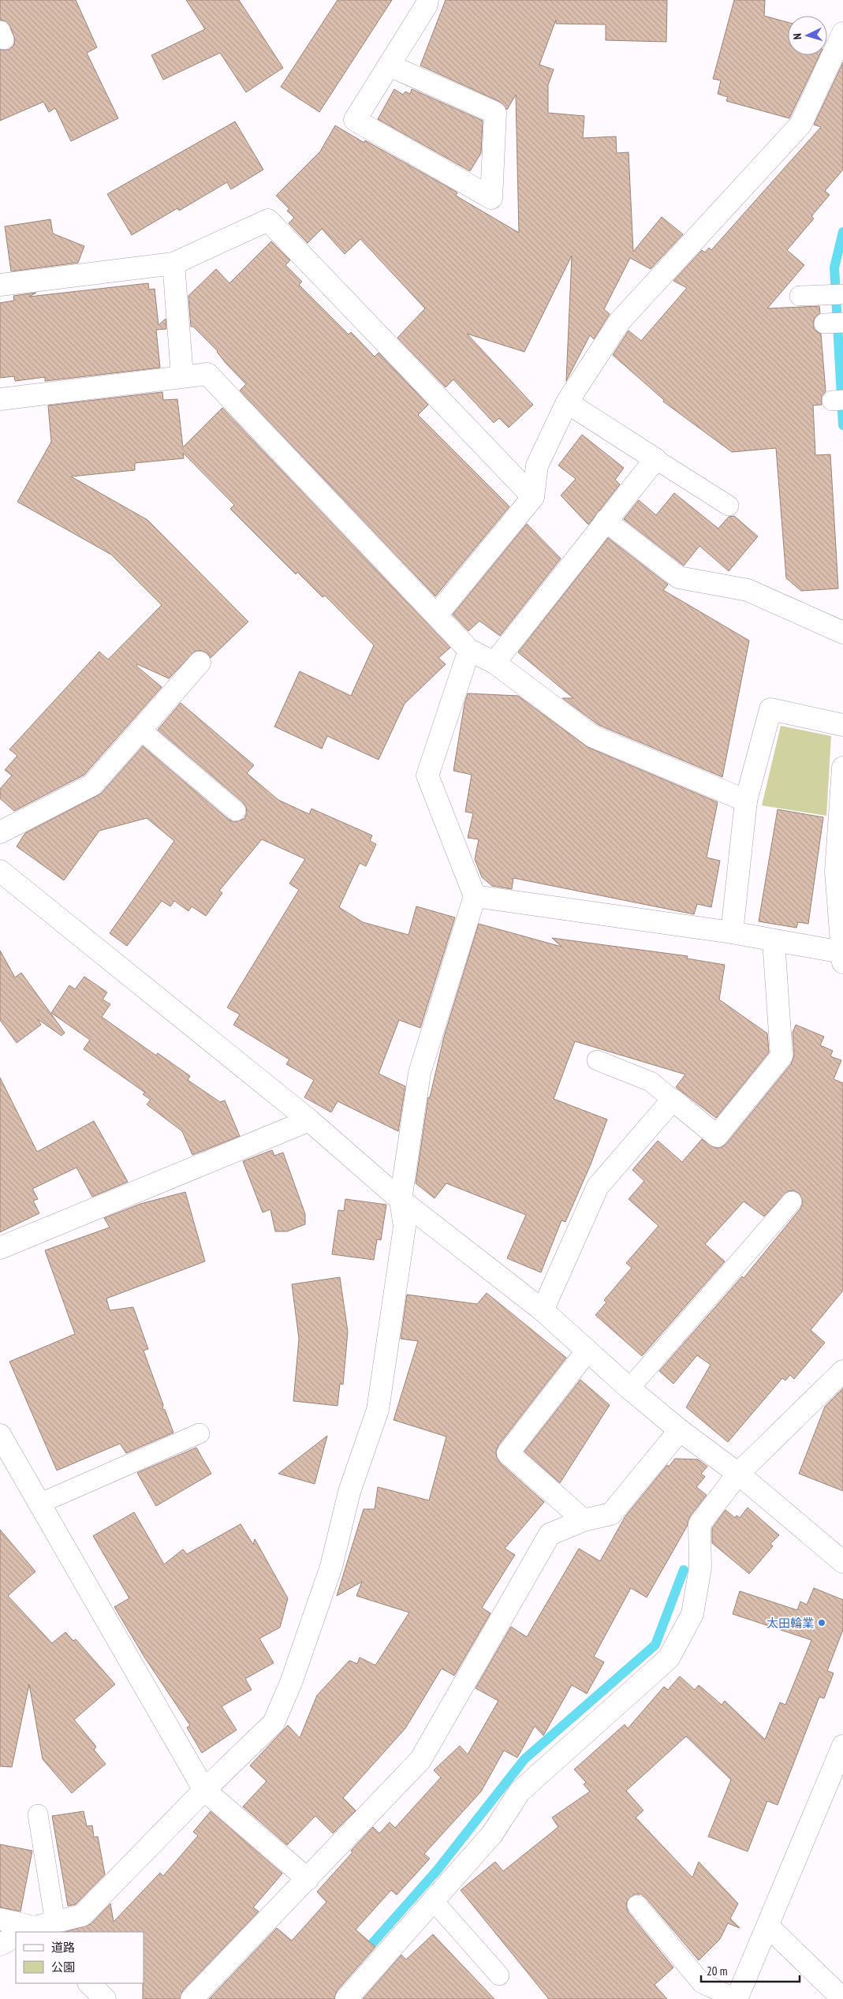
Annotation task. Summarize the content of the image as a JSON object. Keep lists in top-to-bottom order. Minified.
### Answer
{"places":["太田輪業"],"legend":["道路","公園"],"scale_bar":"20 m","north":"left"}
